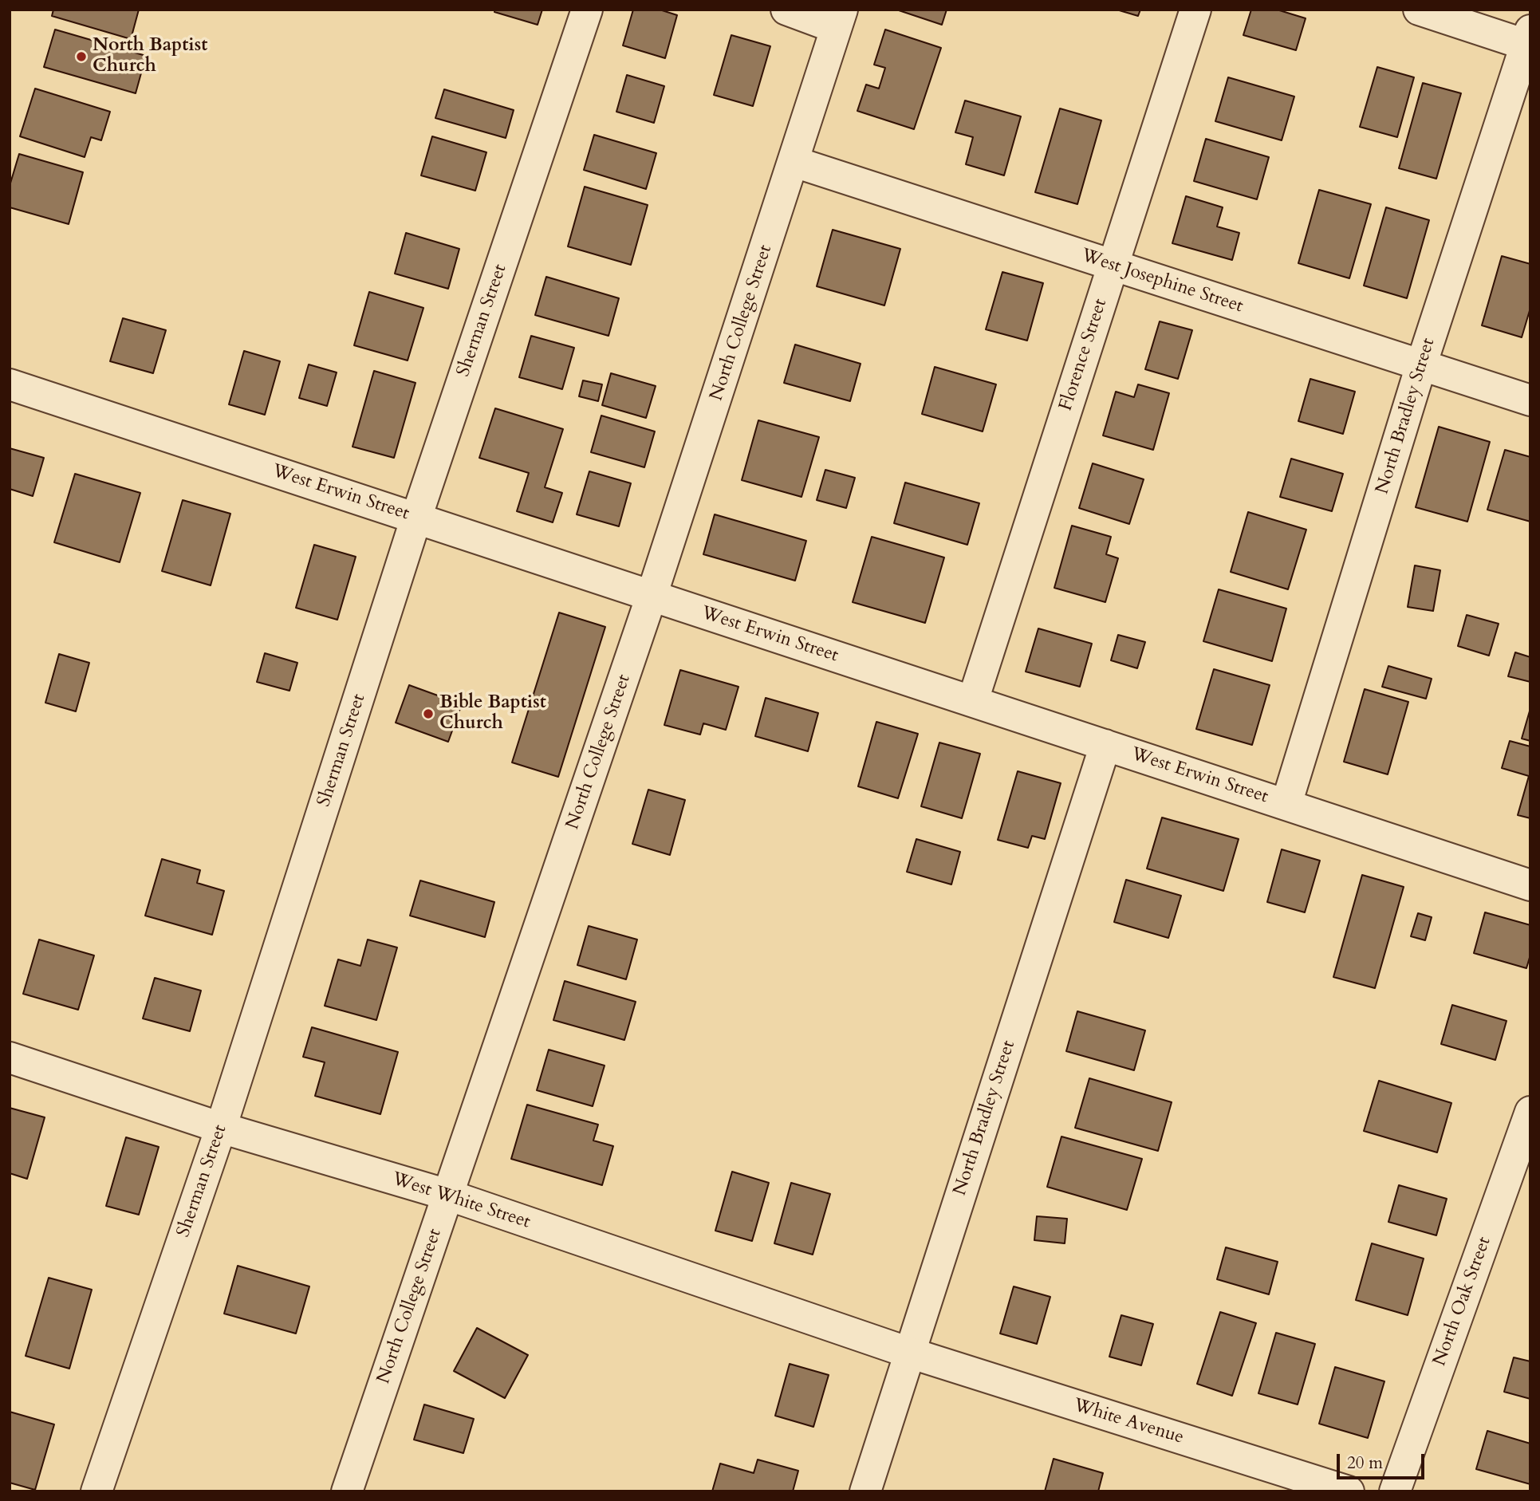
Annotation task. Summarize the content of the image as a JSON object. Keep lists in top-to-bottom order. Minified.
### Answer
{"streets":{"street":["West Josephine Street","Sherman Street","North College Street","Florence Street","North Bradley Street","West Erwin Street","West White Street","North Oak Street","White Avenue"]},"crossings":[["West Josephine Street","North College Street"],["West Josephine Street","Florence Street"],["West Josephine Street","North Bradley Street"],["Sherman Street","West Erwin Street"],["Sherman Street","West White Street"],["North College Street","West Erwin Street"],["North College Street","West White Street"],["Florence Street","West Erwin Street"],["North Bradley Street","West Erwin Street"],["North Bradley Street","West White Street"],["North Bradley Street","White Avenue"],["West White Street","White Avenue"]],"places":["North Baptist Church","Bible Baptist Church"],"scale_bar":"20 m"}
